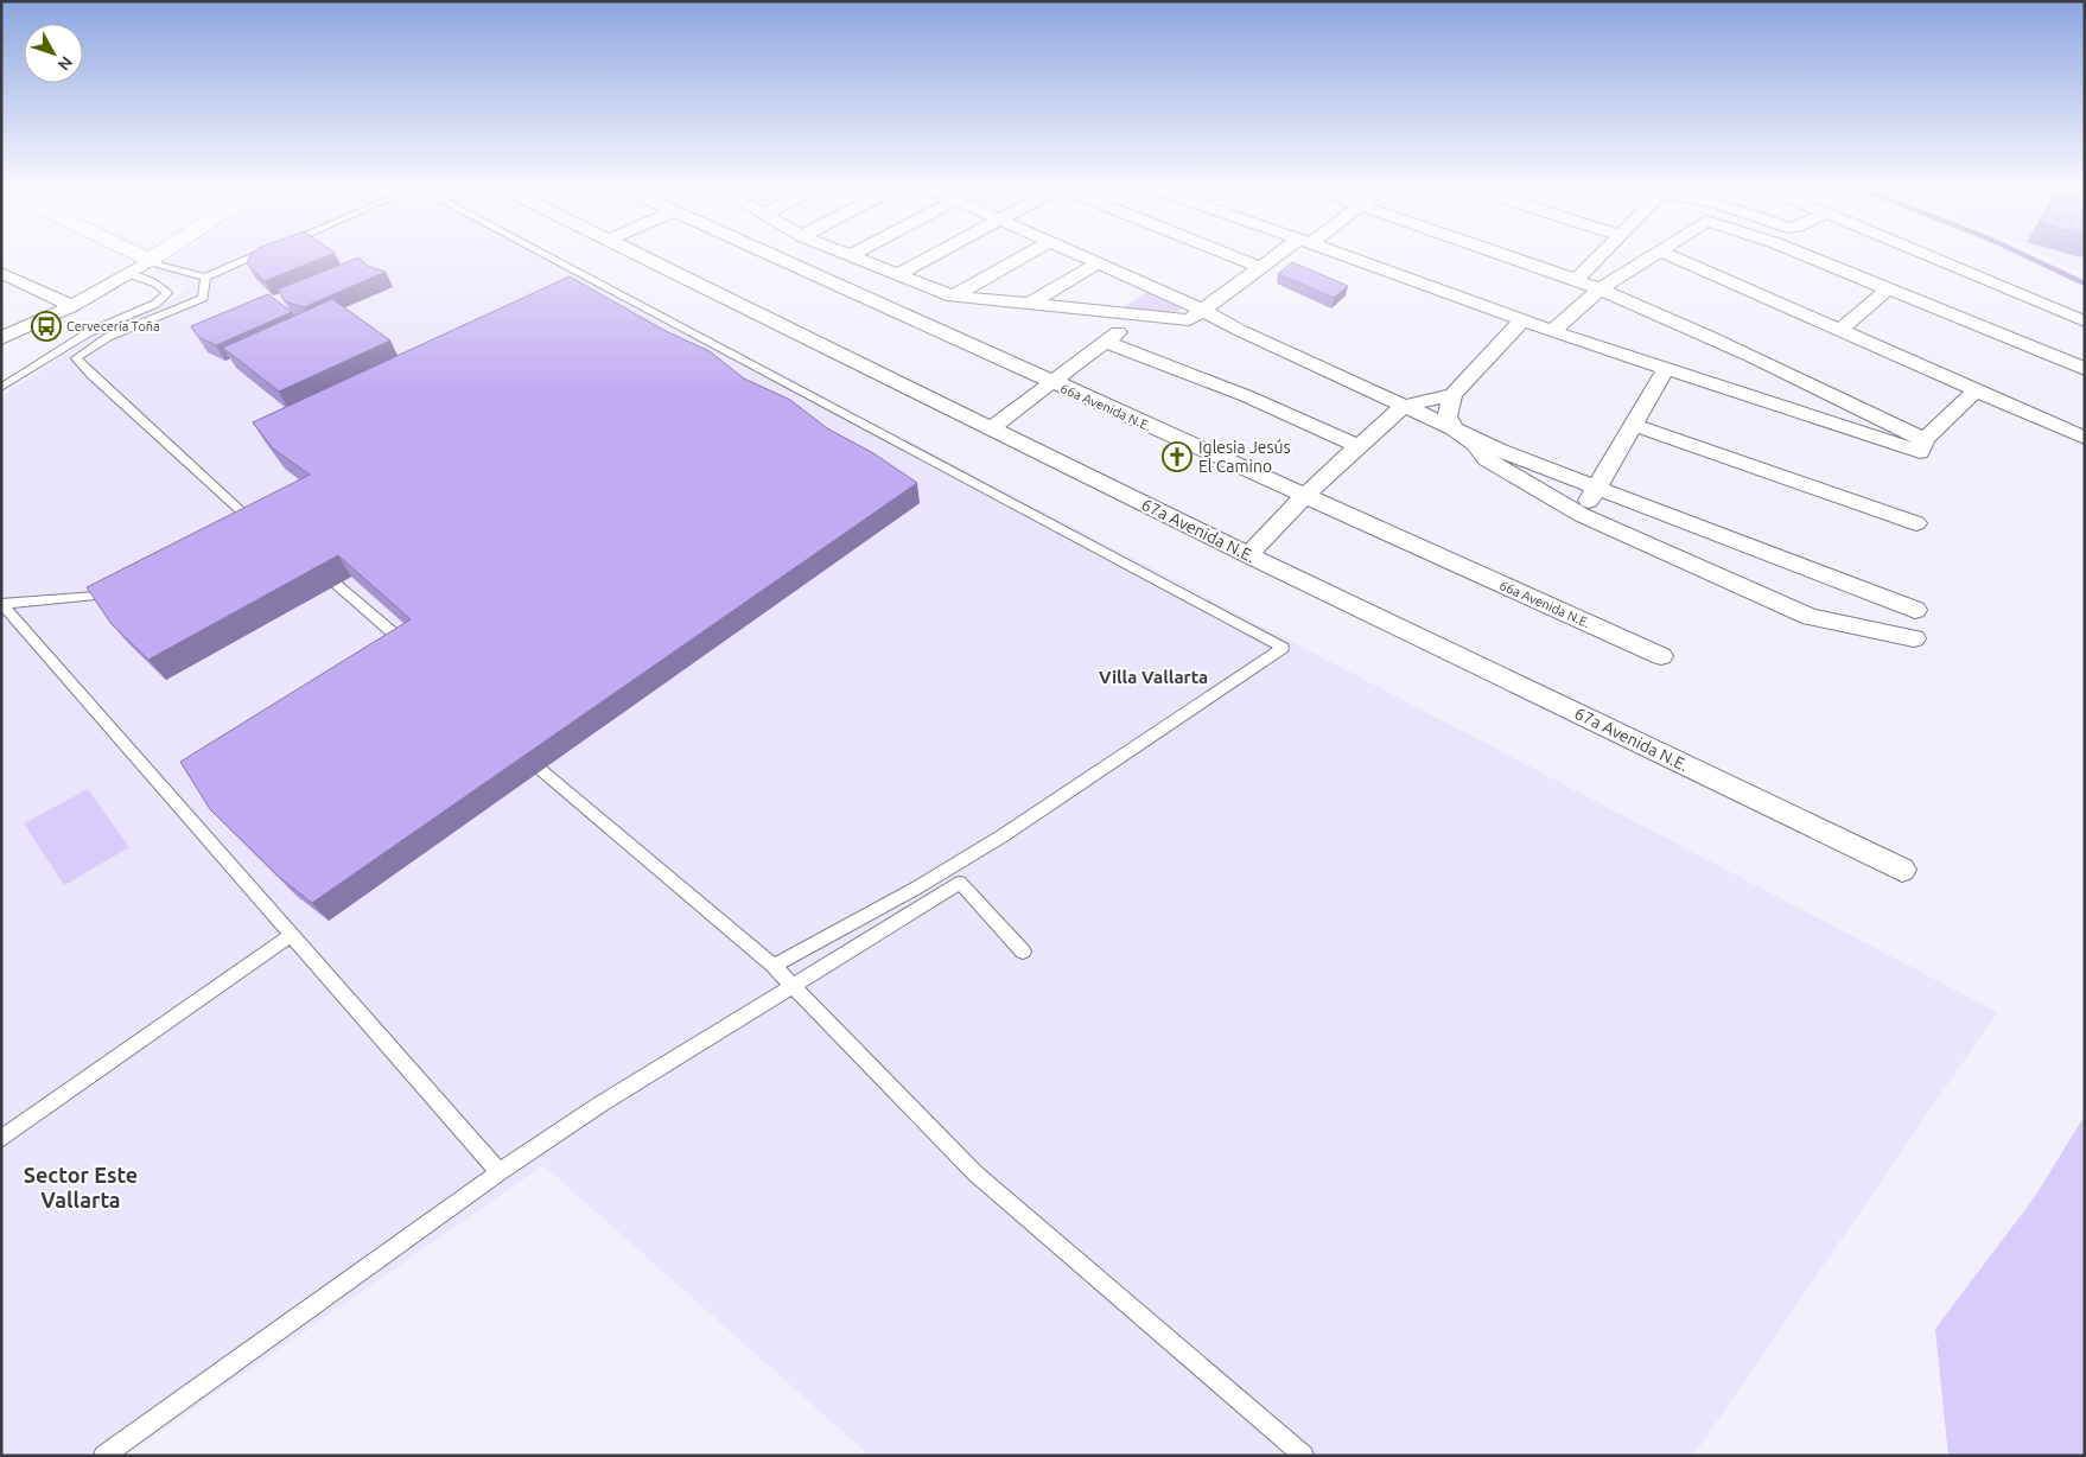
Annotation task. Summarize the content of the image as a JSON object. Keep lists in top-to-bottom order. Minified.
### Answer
{"streets":{"street":["66a Avenida N.E.","67a Avenida N.E."]},"districts":["Villa Vallarta","Sector Este Vallarta"],"places":{"bus stop":["Cervecería Toña"],"church":["Iglesia Jesús El Camino"]},"north":"bottom right"}
